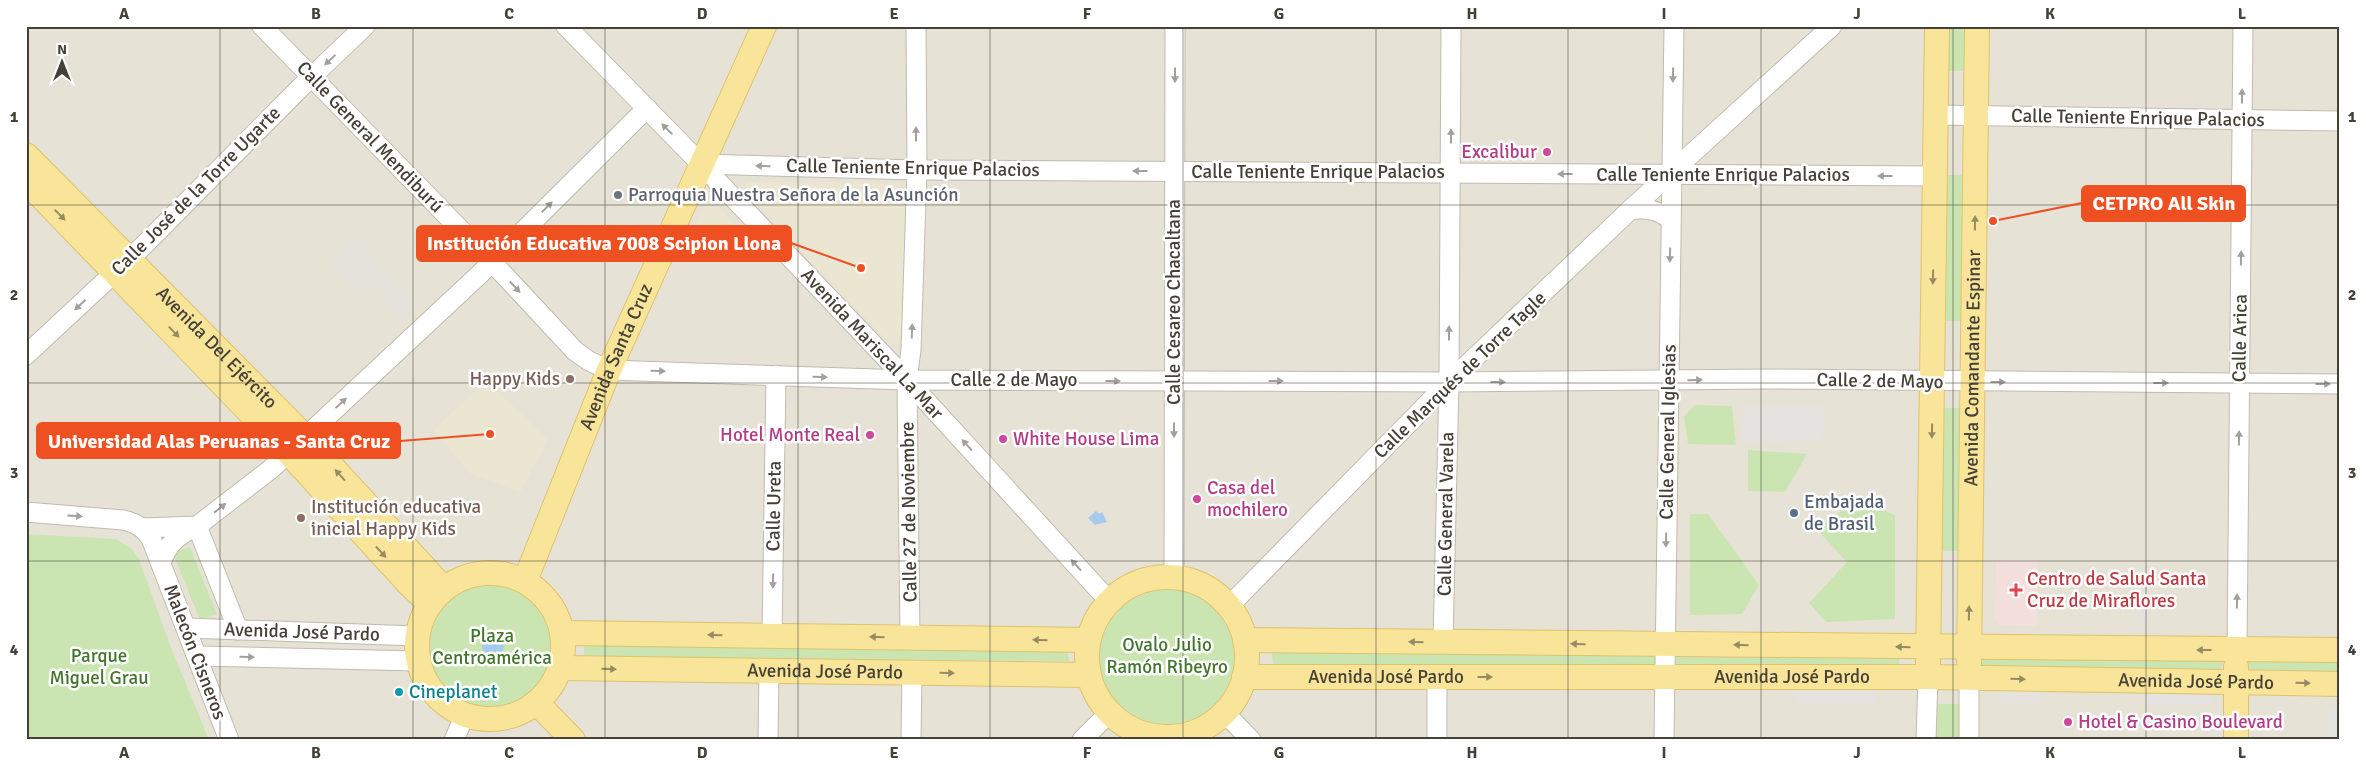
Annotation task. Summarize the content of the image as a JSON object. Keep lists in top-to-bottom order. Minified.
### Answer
{"streets":{"main road":["Avenida Del Ejército","Avenida Santa Cruz","Avenida Comandante Espinar","Avenida José Pardo"],"street":["Calle Teniente Enrique Palacios","Calle General Mendiburú","Calle José de la Torre Ugarte","Calle Cesareo Chacaltana","Calle Arica","Avenida Mariscal La Mar","Calle Marqués de Torre Tagle","Calle 2 de Mayo","Calle General Iglesias","Calle Ureta","Calle 27 de Noviembre","Calle General Varela","Malecón Cisneros"]},"crossings":[["Calle Teniente Enrique Palacios","Calle Cesareo Chacaltana"],["Calle Teniente Enrique Palacios","Calle Arica"],["Calle Teniente Enrique Palacios","Avenida Mariscal La Mar"],["Calle Teniente Enrique Palacios","Avenida Santa Cruz"],["Calle Teniente Enrique Palacios","Avenida Comandante Espinar"],["Calle Teniente Enrique Palacios","Calle Marqués de Torre Tagle"],["Calle Teniente Enrique Palacios","Calle General Iglesias"],["Calle Teniente Enrique Palacios","Calle 27 de Noviembre"],["Calle Teniente Enrique Palacios","Calle General Varela"],["Calle General Mendiburú","Calle José de la Torre Ugarte"],["Calle General Mendiburú","Avenida Santa Cruz"],["Calle General Mendiburú","Calle 2 de Mayo"],["Calle José de la Torre Ugarte","Avenida Del Ejército"],["Calle Cesareo Chacaltana","Avenida Mariscal La Mar"],["Calle Cesareo Chacaltana","Calle Marqués de Torre Tagle"],["Calle Cesareo Chacaltana","Calle 2 de Mayo"],["Calle Cesareo Chacaltana","Avenida José Pardo"],["Calle Arica","Calle 2 de Mayo"],["Calle Arica","Avenida José Pardo"],["Avenida Mariscal La Mar","Avenida Santa Cruz"],["Avenida Mariscal La Mar","Calle Marqués de Torre Tagle"],["Avenida Mariscal La Mar","Calle 2 de Mayo"],["Avenida Mariscal La Mar","Calle 27 de Noviembre"],["Avenida Mariscal La Mar","Avenida José Pardo"],["Avenida Del Ejército","Avenida Santa Cruz"],["Avenida Del Ejército","Avenida José Pardo"],["Avenida Santa Cruz","Calle 2 de Mayo"],["Avenida Santa Cruz","Avenida José Pardo"],["Avenida Comandante Espinar","Calle 2 de Mayo"],["Avenida Comandante Espinar","Avenida José Pardo"],["Calle Marqués de Torre Tagle","Calle 2 de Mayo"],["Calle Marqués de Torre Tagle","Calle General Iglesias"],["Calle Marqués de Torre Tagle","Calle General Varela"],["Calle Marqués de Torre Tagle","Avenida José Pardo"],["Calle 2 de Mayo","Calle General Iglesias"],["Calle 2 de Mayo","Calle Ureta"],["Calle 2 de Mayo","Calle 27 de Noviembre"],["Calle 2 de Mayo","Calle General Varela"],["Calle General Iglesias","Avenida José Pardo"],["Calle Ureta","Avenida José Pardo"],["Calle 27 de Noviembre","Avenida José Pardo"],["Calle General Varela","Avenida José Pardo"],["Avenida José Pardo","Malecón Cisneros"]],"one_way":["Calle Teniente Enrique Palacios","Calle José de la Torre Ugarte","Calle Cesareo Chacaltana","Calle Arica","Avenida Mariscal La Mar","Calle 2 de Mayo","Calle General Iglesias","Calle Ureta","Calle 27 de Noviembre","Calle General Varela"],"parks":["Plaza Centroamérica","Ovalo Julio Ramón Ribeyro","Parque Miguel Grau"],"places":{"other":["Excalibur","Parroquia Nuestra Señora de la Asunción","CETPRO All Skin","Institución Educativa 7008 Scipion Llona","Happy Kids","Universidad Alas Peruanas - Santa Cruz","Hotel Monte Real","White House Lima","Casa del mochilero","Embajada de Brasil","Institución educativa inicial Happy Kids","Cineplanet","Hotel & Casino Boulevard"],"health":["Centro de Salud Santa Cruz de Miraflores"]},"north":"top","grid":{"columns":["A","B","C","D","E","F","G","H","I","J","K","L"],"rows":["1","2","3","4"]}}
